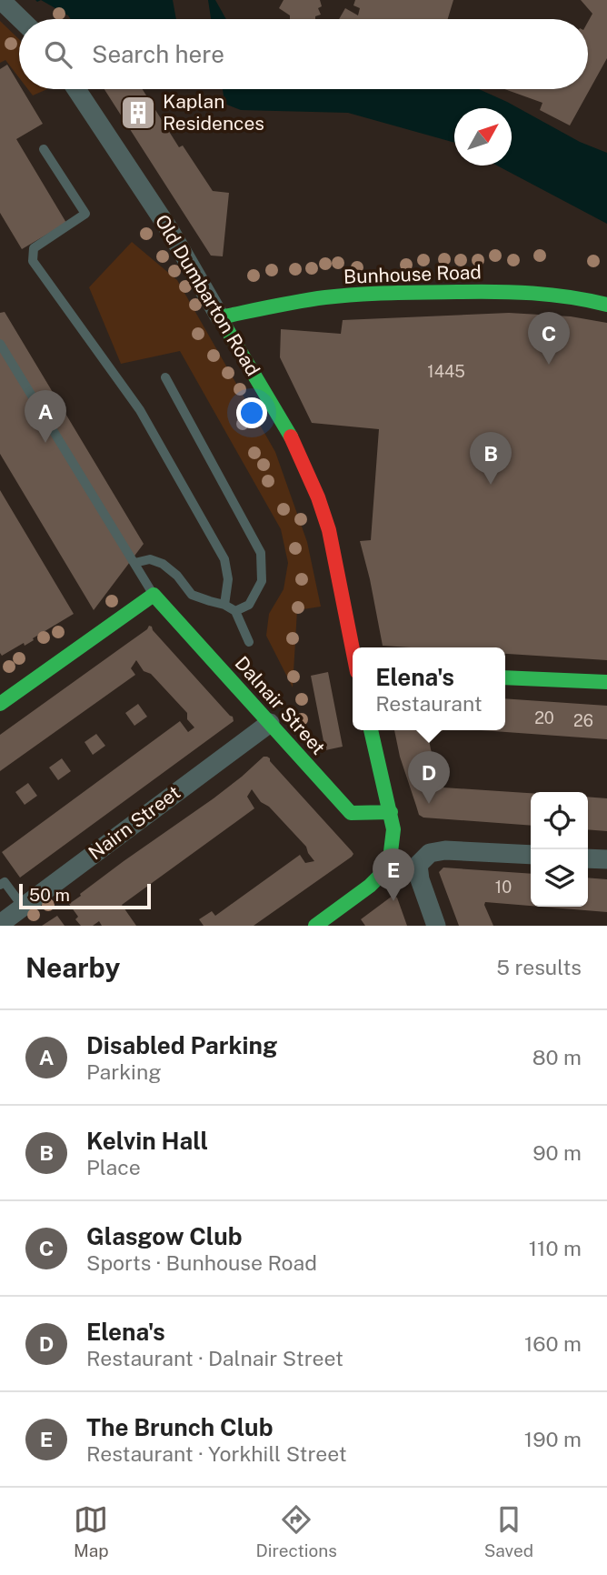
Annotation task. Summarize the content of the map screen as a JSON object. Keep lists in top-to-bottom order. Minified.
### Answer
{"streets":{"street":["Bunhouse Road","Old Dumbarton Road","Dalnair Street","Nairn Street"]},"crossings":[["Bunhouse Road","Old Dumbarton Road"],["Dalnair Street","Nairn Street"]],"places":{"building":["Kaplan Residences"]},"house_numbers":["1445","20","26","10"],"scale_bar":"50 m","north":"top right","page":{"search":"Search here","pins":["C","A","B","D","E"],"popup":["Elena's","Restaurant"],"scale":"50 m","heading":["Nearby","5 results"],"list":[{"mark":"A","name":"Disabled Parking","note":"Parking","value":"80 m"},{"mark":"B","name":"Kelvin Hall","note":"Place","value":"90 m"},{"mark":"C","name":"Glasgow Club","note":"Sports · Bunhouse Road","value":"110 m"},{"mark":"D","name":"Elena's","note":"Restaurant · Dalnair Street","value":"160 m"},{"mark":"E","name":"The Brunch Club","note":"Restaurant · Yorkhill Street","value":"190 m"}],"nav":["Map","Directions","Saved"]}}
